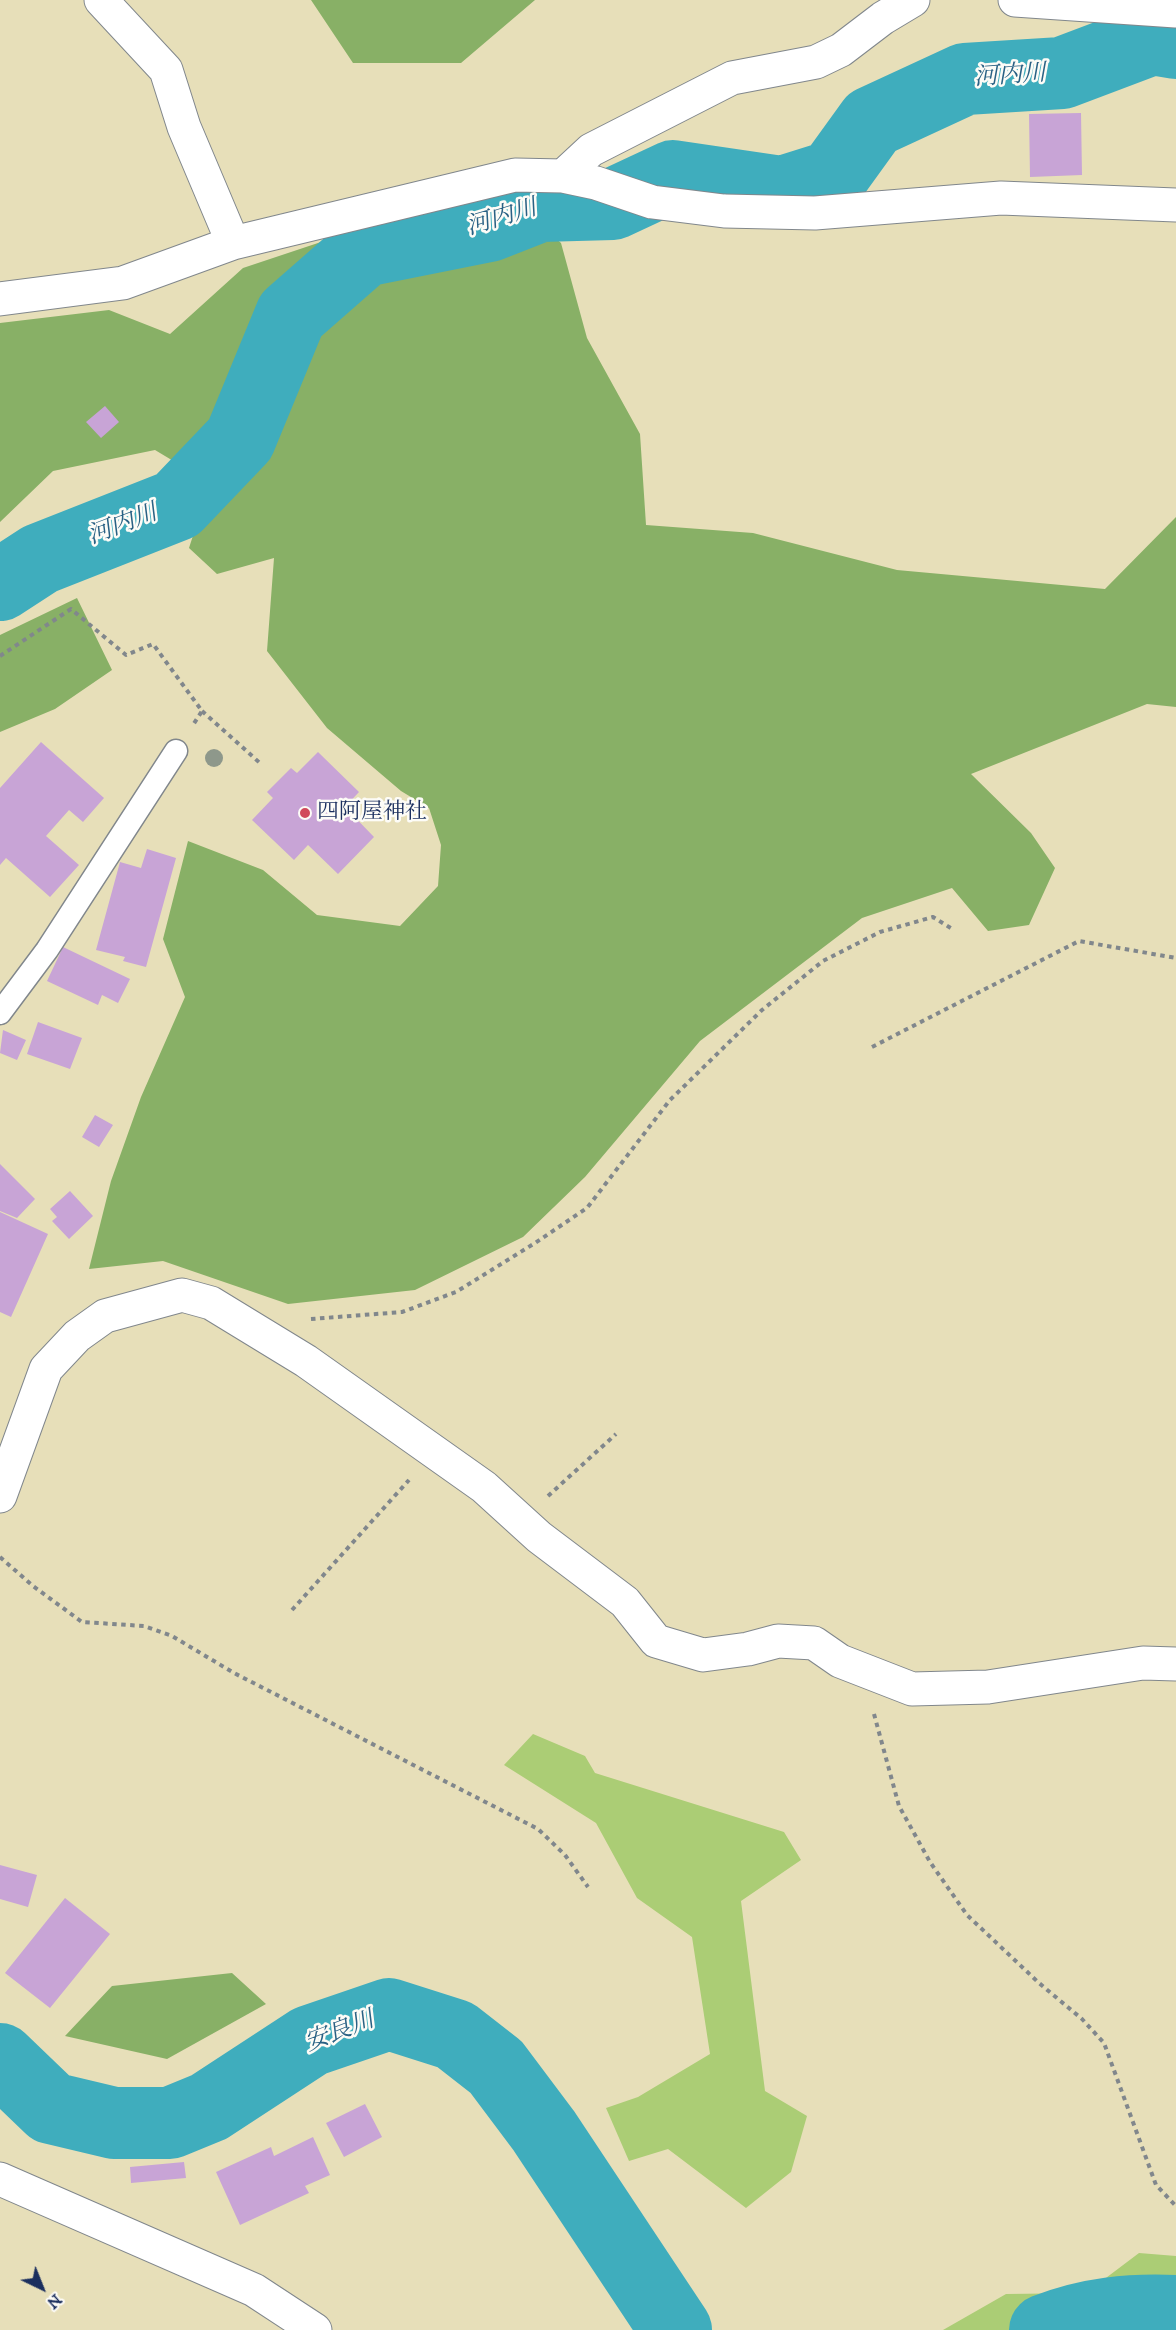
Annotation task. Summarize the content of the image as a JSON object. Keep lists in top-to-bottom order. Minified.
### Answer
{"water":["河内川","安良川"],"places":["四阿屋神社"],"north":"bottom right"}
